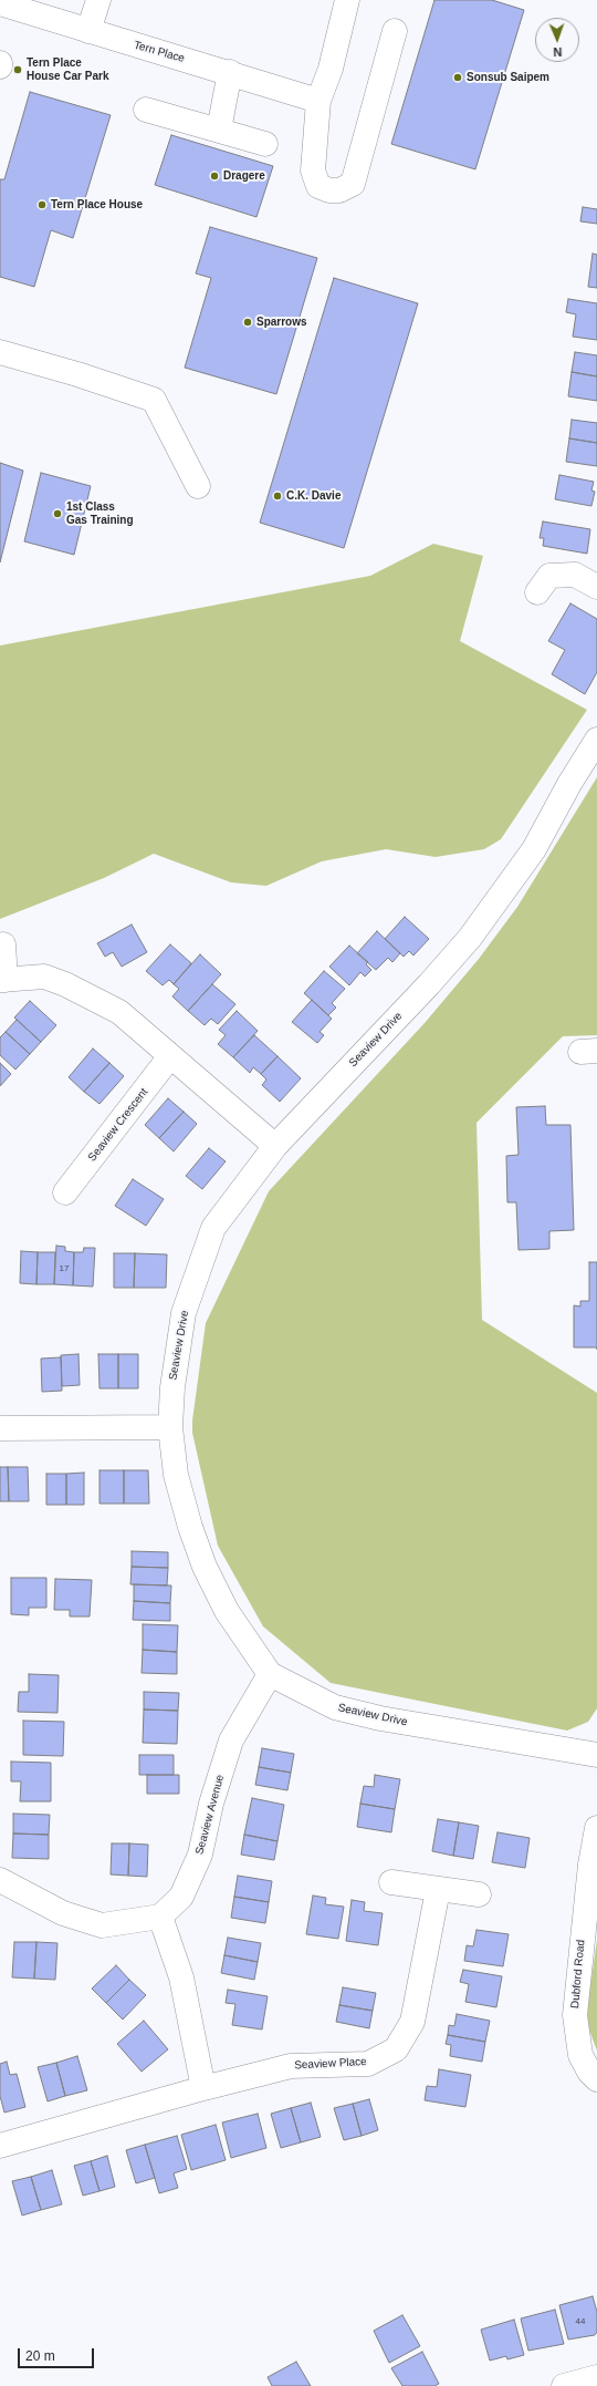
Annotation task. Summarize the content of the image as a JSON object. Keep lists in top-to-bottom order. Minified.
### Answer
{"streets":{"street":["Tern Place","Seaview Drive","Seaview Crescent","Seaview Avenue","Dubford Road","Seaview Place"]},"crossings":[["Seaview Drive","Seaview Avenue"]],"places":["Tern Place House Car Park","Sonsub Saipem","Dragere","Tern Place House","Sparrows","C.K. Davie","1st Class Gas Training"],"house_numbers":["17","44"],"scale_bar":"20 m","north":"bottom"}
